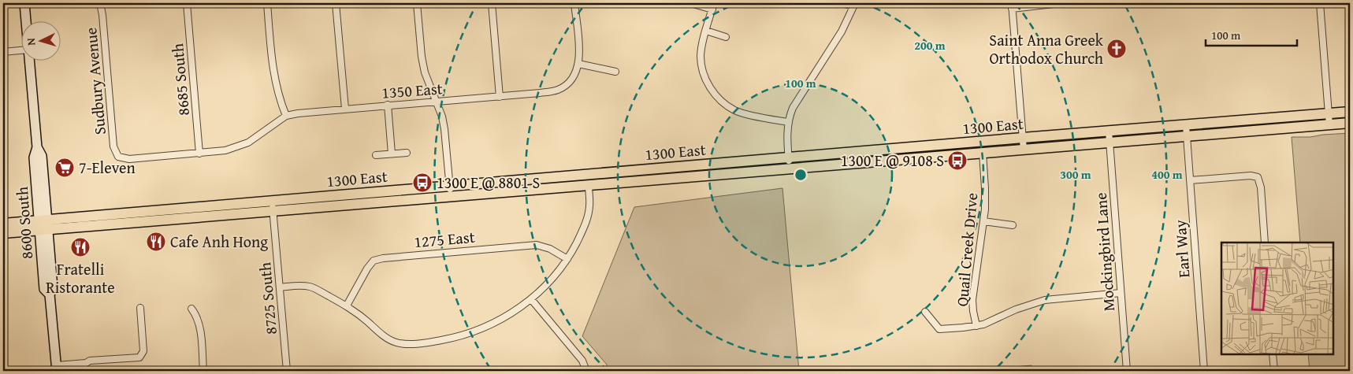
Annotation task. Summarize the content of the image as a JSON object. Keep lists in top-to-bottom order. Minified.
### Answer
{"streets":{"main road":["1300 East"],"street":["8685 South","Sudbury Avenue","1350 East","8600 South","1275 East","Earl Way","Quail Creek Drive","Mockingbird Lane","8725 South"]},"crossings":[["8685 South","Sudbury Avenue"],["1300 East","8600 South"],["1300 East","Earl Way"],["1300 East","Quail Creek Drive"],["1300 East","Mockingbird Lane"],["1300 East","8725 South"]],"places":{"church":["Saint Anna Greek Orthodox Church"],"bus stop":["1300 E @ 9108 S","1300 E @ 8801 S"],"supermarket":["7-Eleven"],"restaurant":["Cafe Anh Hong","Fratelli Ristorante"]},"scale_bar":"100 m","north":"left","rings":["200 m","100 m","300 m","400 m"]}
